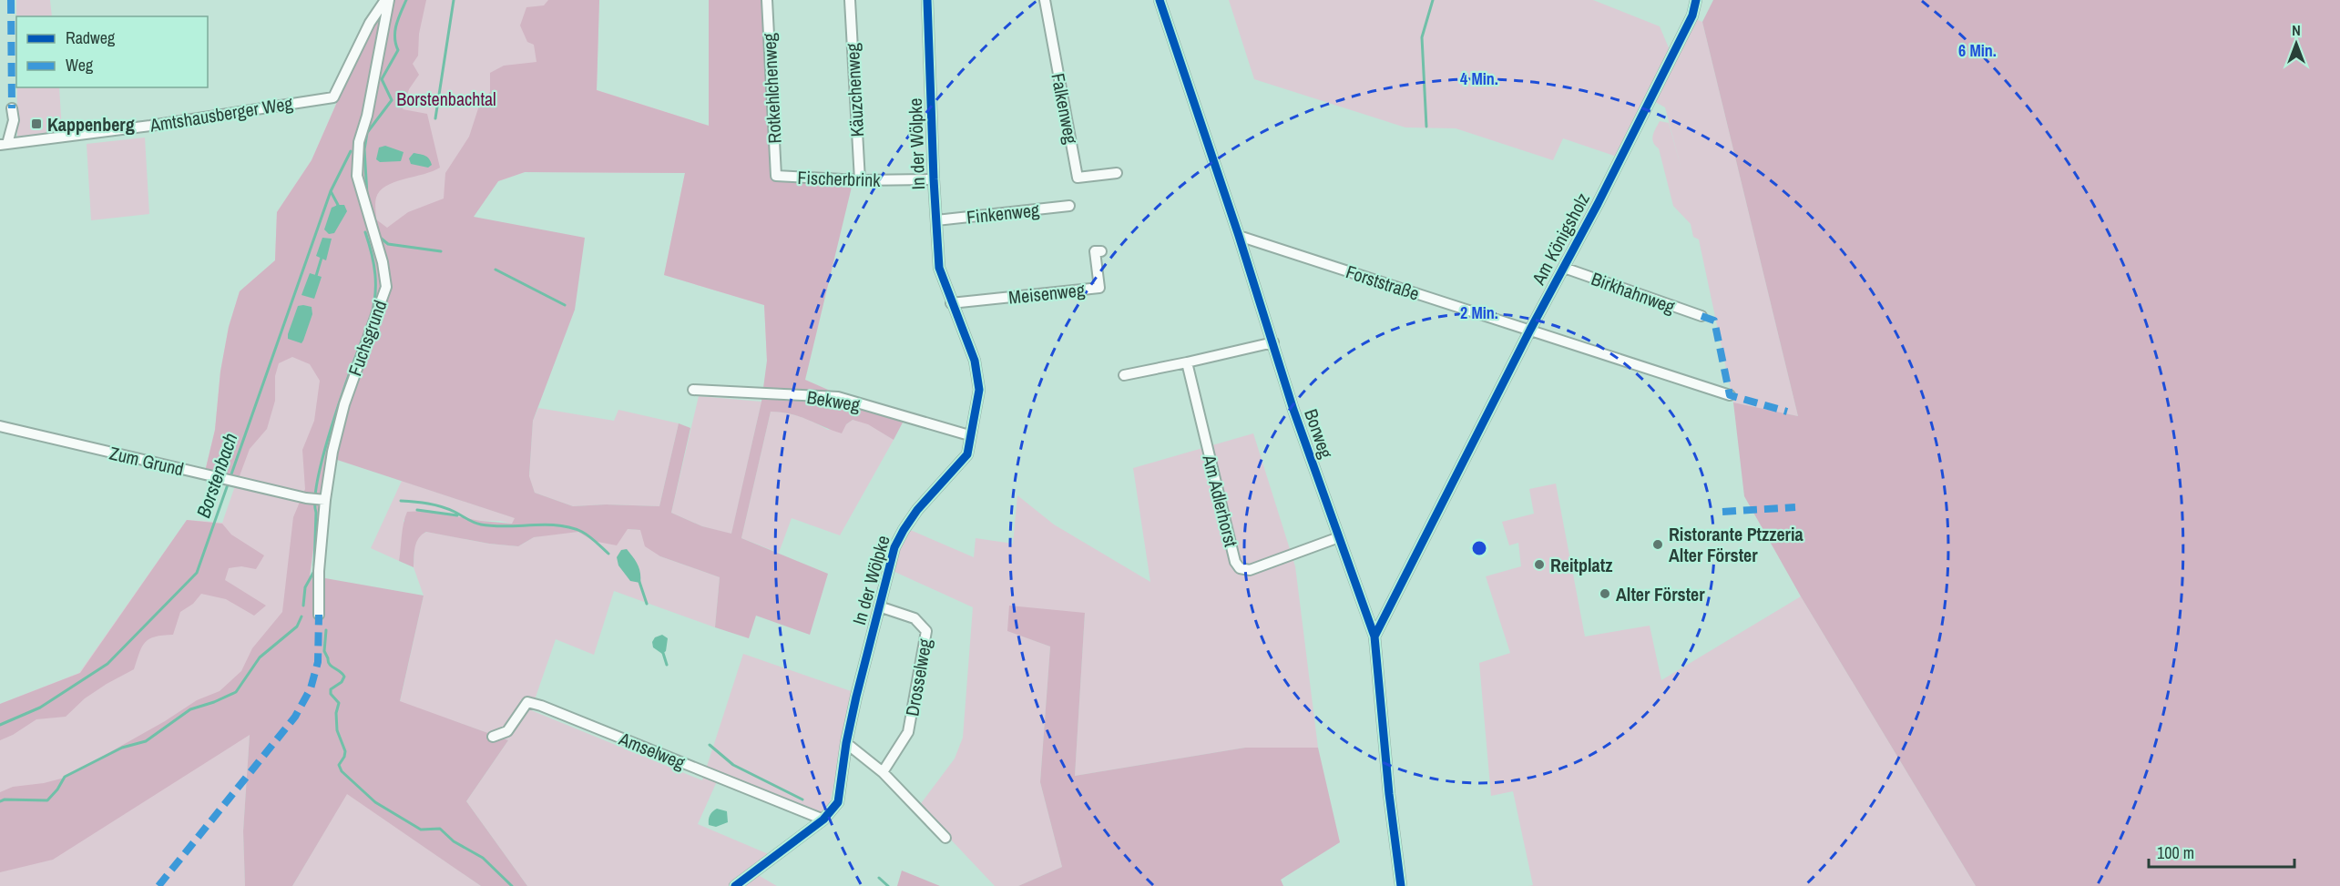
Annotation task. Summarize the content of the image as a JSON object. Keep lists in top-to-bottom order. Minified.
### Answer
{"streets":{"street":["Rotkehlchenweg","Käuzchenweg","Falkenweg","Amtshausberger Weg","In der Wölpke","Fischerbrink","Finkenweg","Am Königsholz","Forststraße","Birkhahnweg","Meisenweg","Fuchsgrund","Bekweg","Borweg","Zum Grund","Am Adlerhorst","Drosselweg","Amselweg"]},"crossings":[["Rotkehlchenweg","Fischerbrink"],["Käuzchenweg","Fischerbrink"],["In der Wölpke","Fischerbrink"],["In der Wölpke","Finkenweg"],["In der Wölpke","Meisenweg"],["In der Wölpke","Bekweg"],["In der Wölpke","Drosselweg"],["In der Wölpke","Amselweg"],["Am Königsholz","Forststraße"],["Am Königsholz","Birkhahnweg"],["Am Königsholz","Borweg"],["Forststraße","Borweg"],["Fuchsgrund","Zum Grund"],["Borweg","Am Adlerhorst"]],"water":["Borstenbach"],"parks":["Borstenbachtal"],"places":{"transit":["Kappenberg"],"other":["Ristorante Ptzzeria Alter Förster","Reitplatz","Alter Förster"]},"legend":["Radweg","Weg"],"scale_bar":"100 m","north":"top","rings":["6 Min.","4 Min.","2 Min."]}
